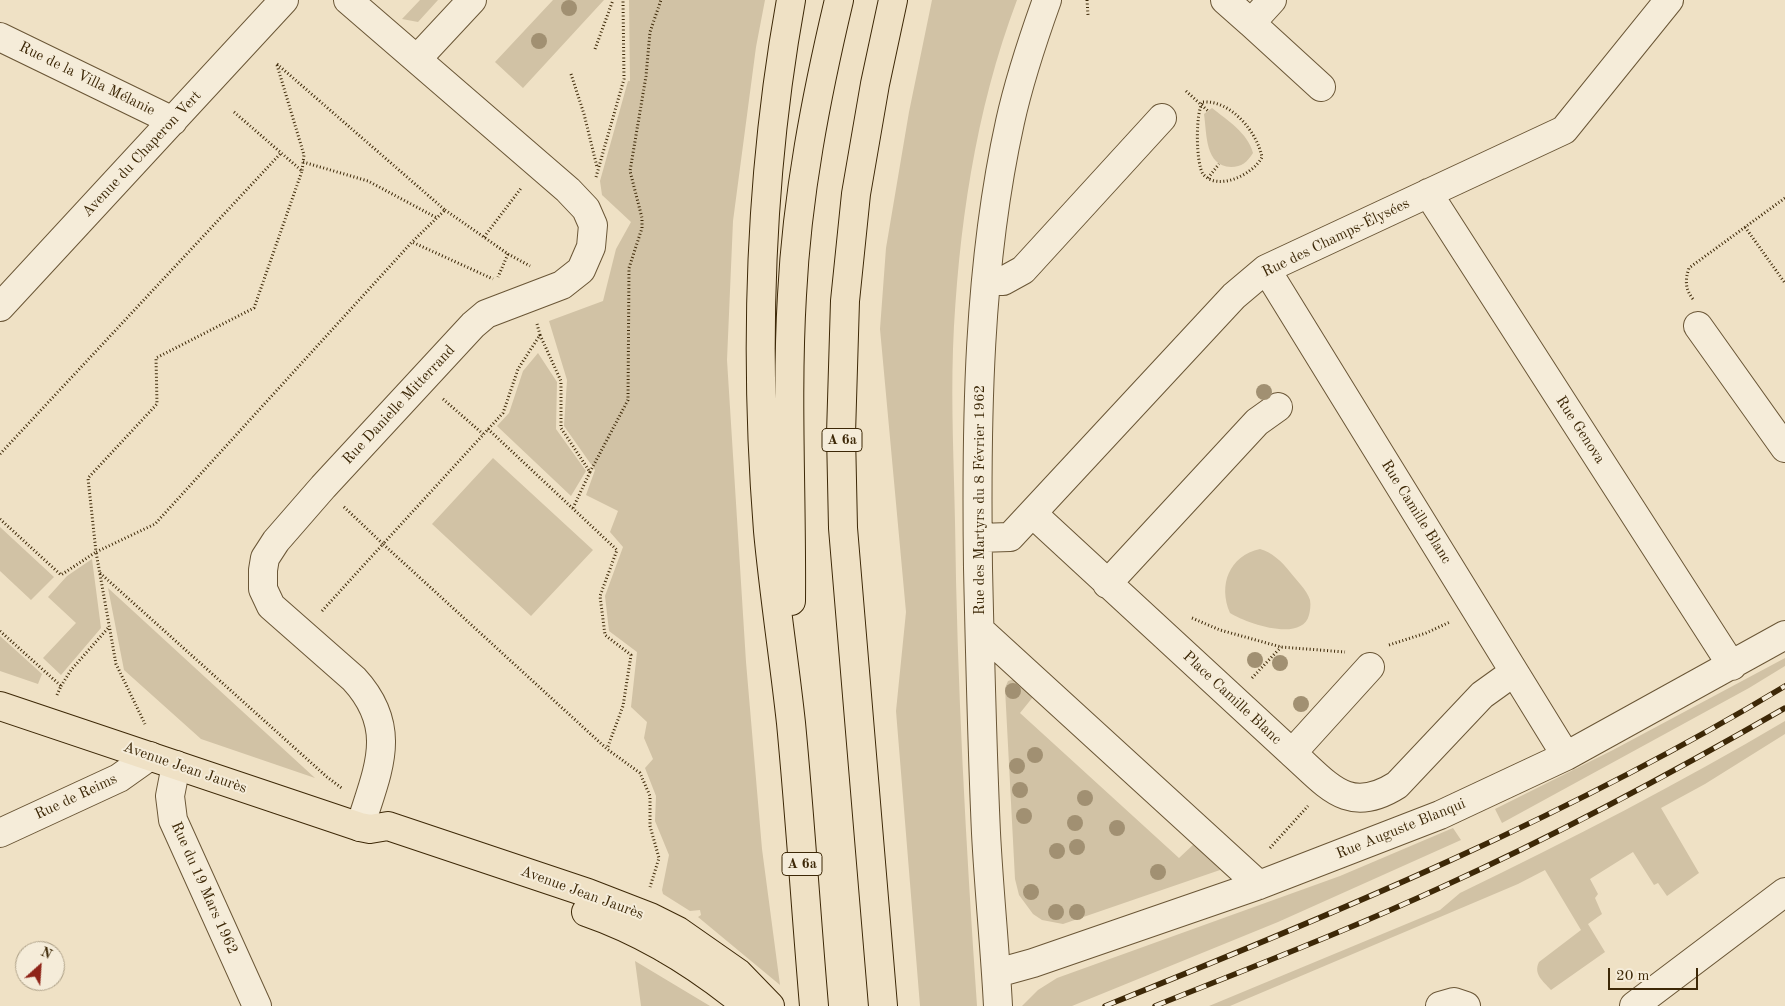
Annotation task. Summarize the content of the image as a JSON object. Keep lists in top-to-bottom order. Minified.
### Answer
{"streets":{"main road":["A 6a","Avenue Jean Jaurès"],"street":["Rue de la Villa Mélanie","Avenue du Chaperon Vert","Rue des Champs-Élysées","Rue Danielle Mitterrand","Rue Genova","Rue des Martyrs du 8 Février 1962","Rue Camille Blanc","Place Camille Blanc","Rue de Reims","Rue Auguste Blanqui","Rue du 19 Mars 1962"]},"crossings":[["Rue de la Villa Mélanie","Avenue du Chaperon Vert"],["Rue des Champs-Élysées","Rue Genova"],["Rue des Champs-Élysées","Rue des Martyrs du 8 Février 1962"],["Rue des Champs-Élysées","Rue Camille Blanc"],["Rue des Champs-Élysées","Place Camille Blanc"],["Rue Danielle Mitterrand","Avenue Jean Jaurès"],["Rue Genova","Rue Auguste Blanqui"],["Rue des Martyrs du 8 Février 1962","Rue Auguste Blanqui"],["Rue Camille Blanc","Rue Auguste Blanqui"],["Avenue Jean Jaurès","Rue de Reims"],["Avenue Jean Jaurès","Rue du 19 Mars 1962"]],"scale_bar":"20 m","north":"top right"}
